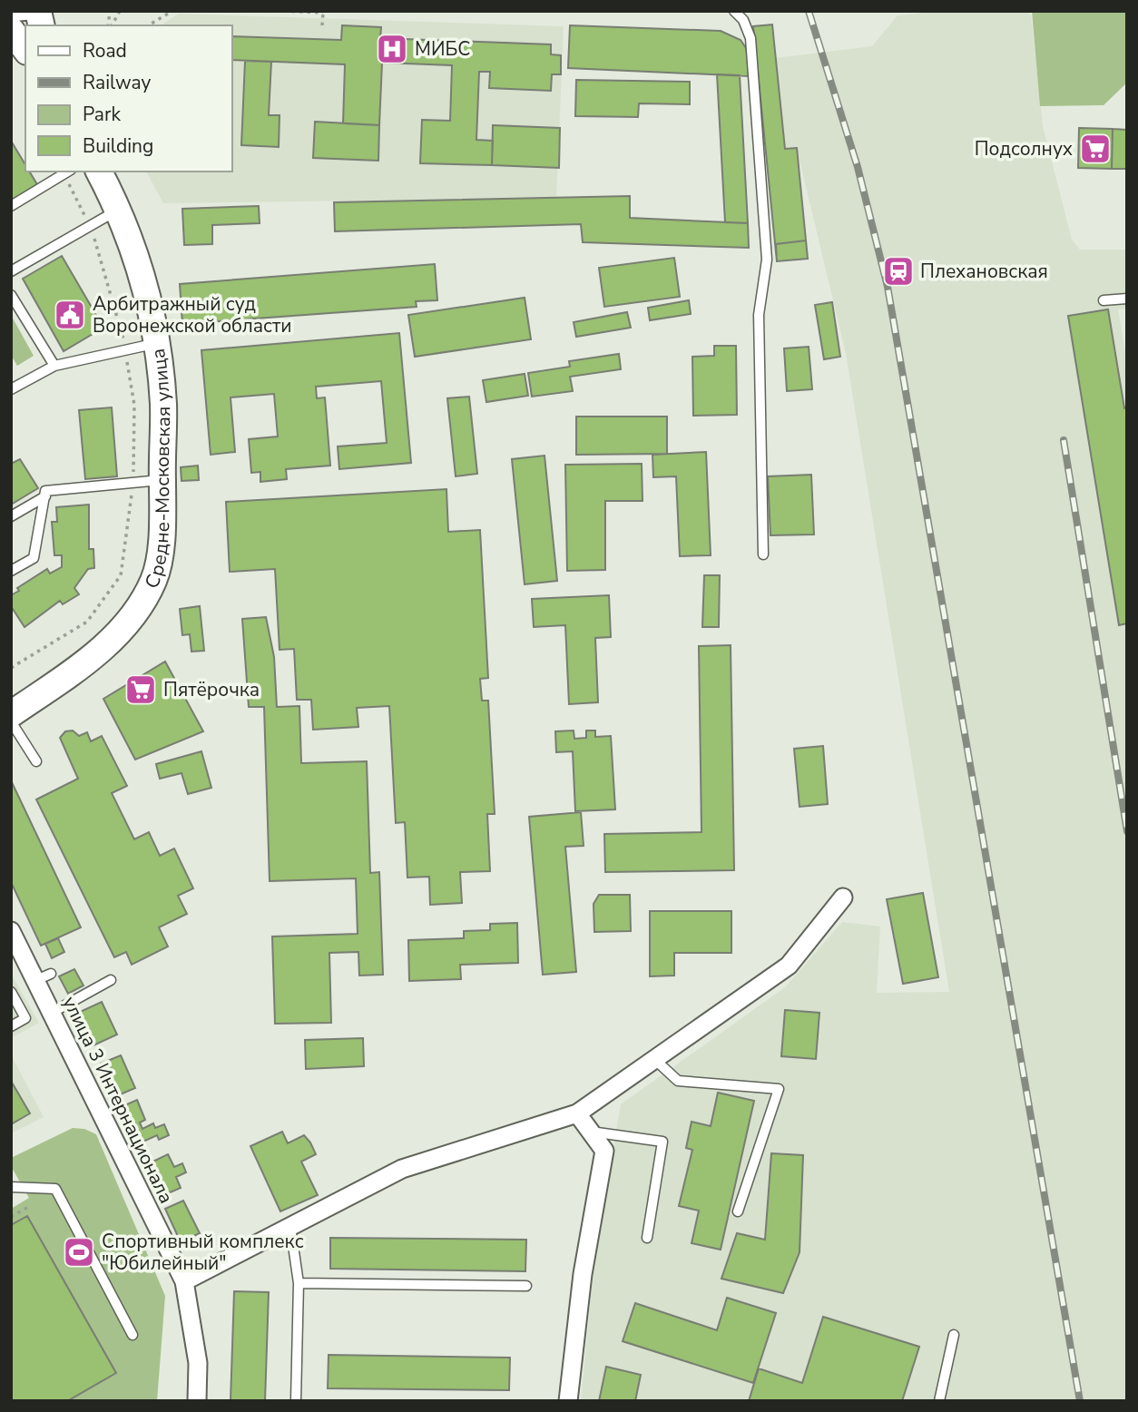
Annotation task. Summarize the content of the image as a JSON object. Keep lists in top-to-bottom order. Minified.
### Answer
{"streets":{"street":["Средне-Московская улица","улица 3 Интернационала"]},"places":{"hospital":["МИБС"],"supermarket":["Подсолнух","Пятёрочка"],"station":["Плехановская"],"public building":["Арбитражный суд Воронежской области"],"sports":["Спортивный комплекс \"Юбилейный\""]},"legend":["Road","Railway","Park","Building"]}
